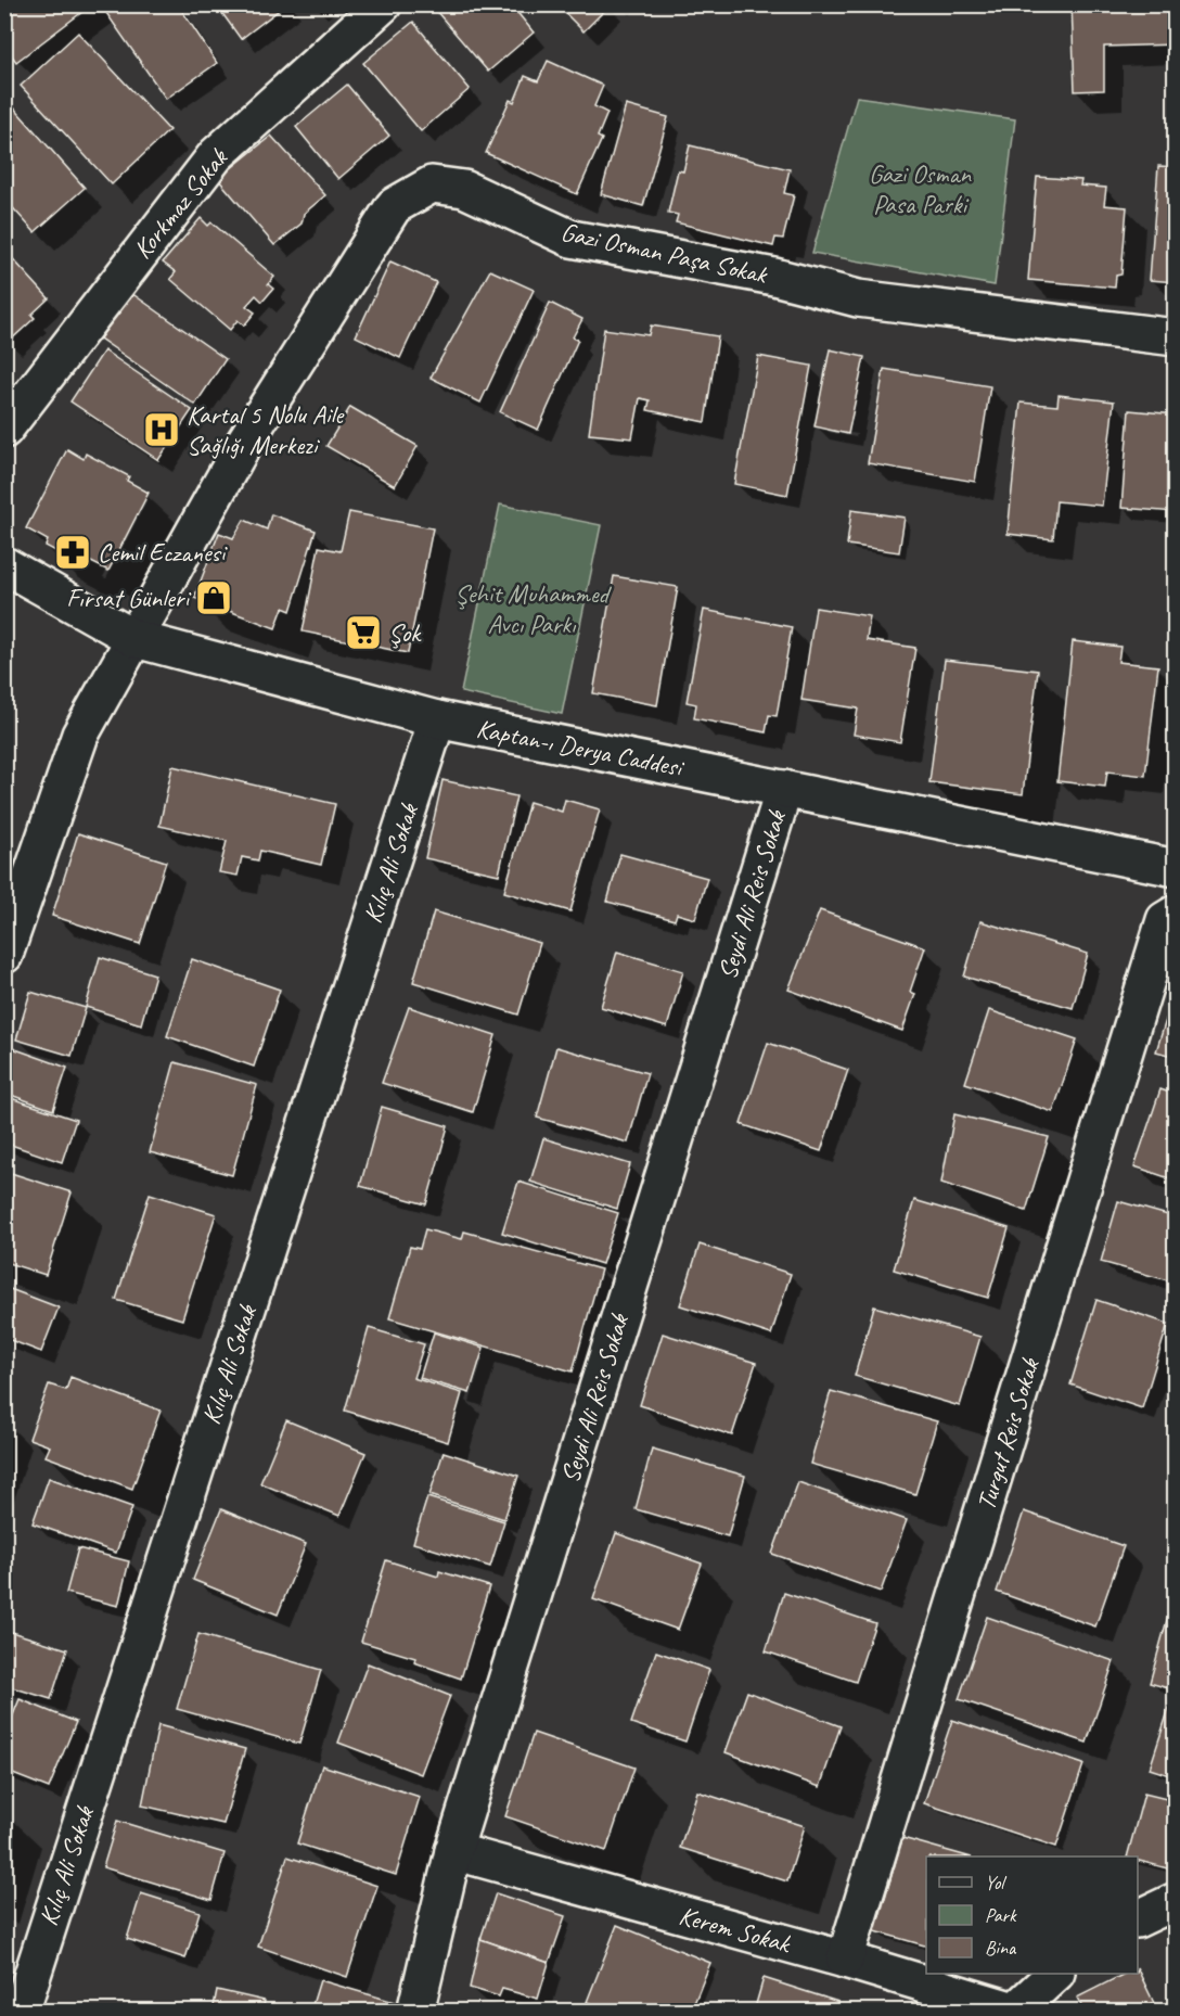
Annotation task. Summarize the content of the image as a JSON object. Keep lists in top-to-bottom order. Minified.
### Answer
{"streets":{"street":["Korkmaz Sokak","Gazi Osman Paşa Sokak","Kaptan-ı Derya Caddesi","Kılıç Ali Sokak","Seydi Ali Reis Sokak","Turgut Reis Sokak","Kerem Sokak"]},"crossings":[["Gazi Osman Paşa Sokak","Kaptan-ı Derya Caddesi"],["Kaptan-ı Derya Caddesi","Kılıç Ali Sokak"],["Kaptan-ı Derya Caddesi","Seydi Ali Reis Sokak"],["Seydi Ali Reis Sokak","Kerem Sokak"],["Turgut Reis Sokak","Kerem Sokak"]],"parks":["Gazi Osman Pasa Parki","Şehit Muhammed Avcı Parkı"],"places":{"hospital":["Kartal 5 Nolu Aile Sağlığı Merkezi"],"pharmacy":["Cemil Eczanesi"],"shop":["Fırsat Günleri"],"supermarket":["Şok"]},"legend":["Yol","Park","Bina"]}
